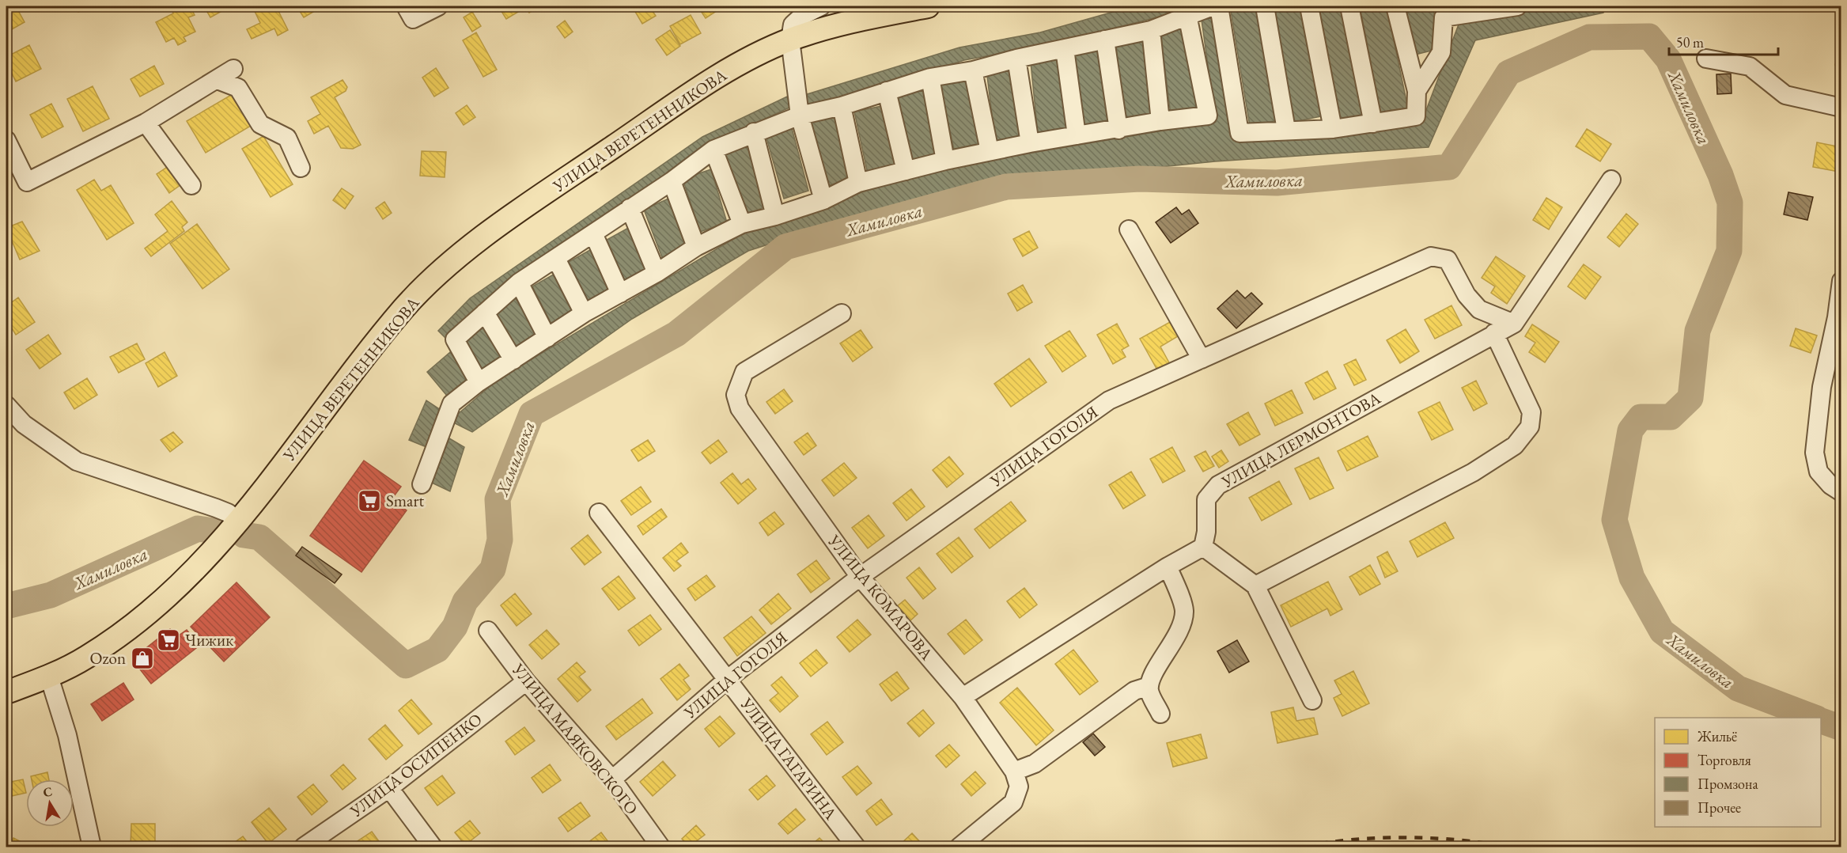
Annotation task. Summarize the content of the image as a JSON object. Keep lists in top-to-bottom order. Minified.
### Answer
{"streets":{"main road":["УЛИЦА ВЕРЕТЕННИКОВА"],"street":["УЛИЦА ЛЕРМОНТОВА","УЛИЦА ГОГОЛЯ","УЛИЦА КОМАРОВА","УЛИЦА МАЯКОВСКОГО","УЛИЦА ГАГАРИНА","УЛИЦА ОСИПЕНКО"]},"crossings":[["УЛИЦА ЛЕРМОНТОВА","УЛИЦА ГОГОЛЯ"],["УЛИЦА ГОГОЛЯ","УЛИЦА КОМАРОВА"],["УЛИЦА ГОГОЛЯ","УЛИЦА МАЯКОВСКОГО"],["УЛИЦА ГОГОЛЯ","УЛИЦА ГАГАРИНА"],["УЛИЦА МАЯКОВСКОГО","УЛИЦА ОСИПЕНКО"]],"water":["Хамиловка"],"places":{"supermarket":["Smart","Чижик"],"shop":["Ozon"]},"legend":["Жильё","Торговля","Промзона","Прочее"],"scale_bar":"50 m","north":"top"}
